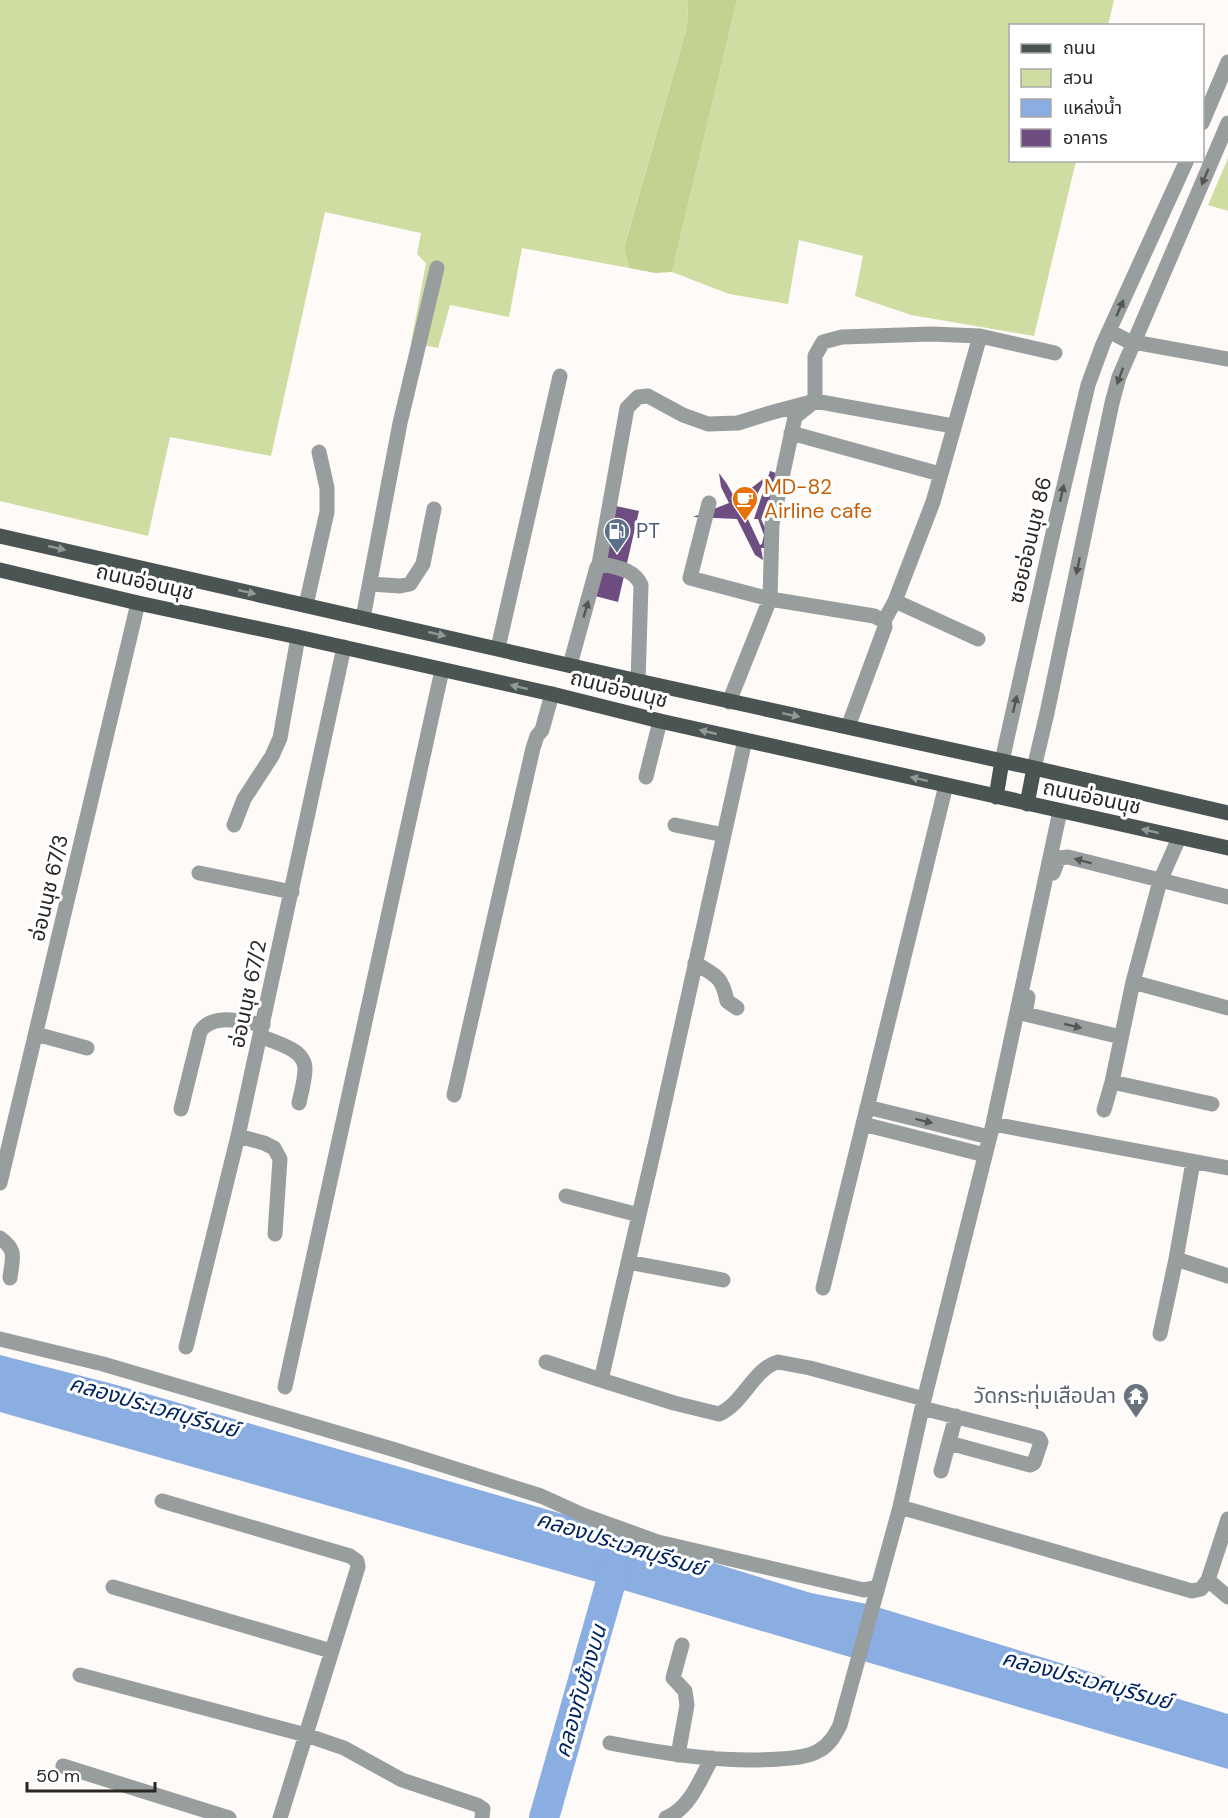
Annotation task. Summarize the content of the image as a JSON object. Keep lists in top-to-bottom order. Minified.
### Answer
{"streets":{"main road":["ถนนอ่อนนุช"],"street":["ซอยอ่อนนุช 86","อ่อนนุช 67/3","อ่อนนุช 67/2"]},"crossings":[["ซอยอ่อนนุช 86","ถนนอ่อนนุช"],["ถนนอ่อนนุช","อ่อนนุช 67/3"],["ถนนอ่อนนุช","อ่อนนุช 67/2"]],"water":["คลองประเวศบุรีรมย์","คลองทับช้างบน"],"places":{"cafe":["MD-82 Airline cafe"],"fuel station":["PT"],"temple":["วัดกระทุ่มเสือปลา"]},"legend":["ถนน","สวน","แหล่งน้ำ","อาคาร"],"scale_bar":"50 m"}
